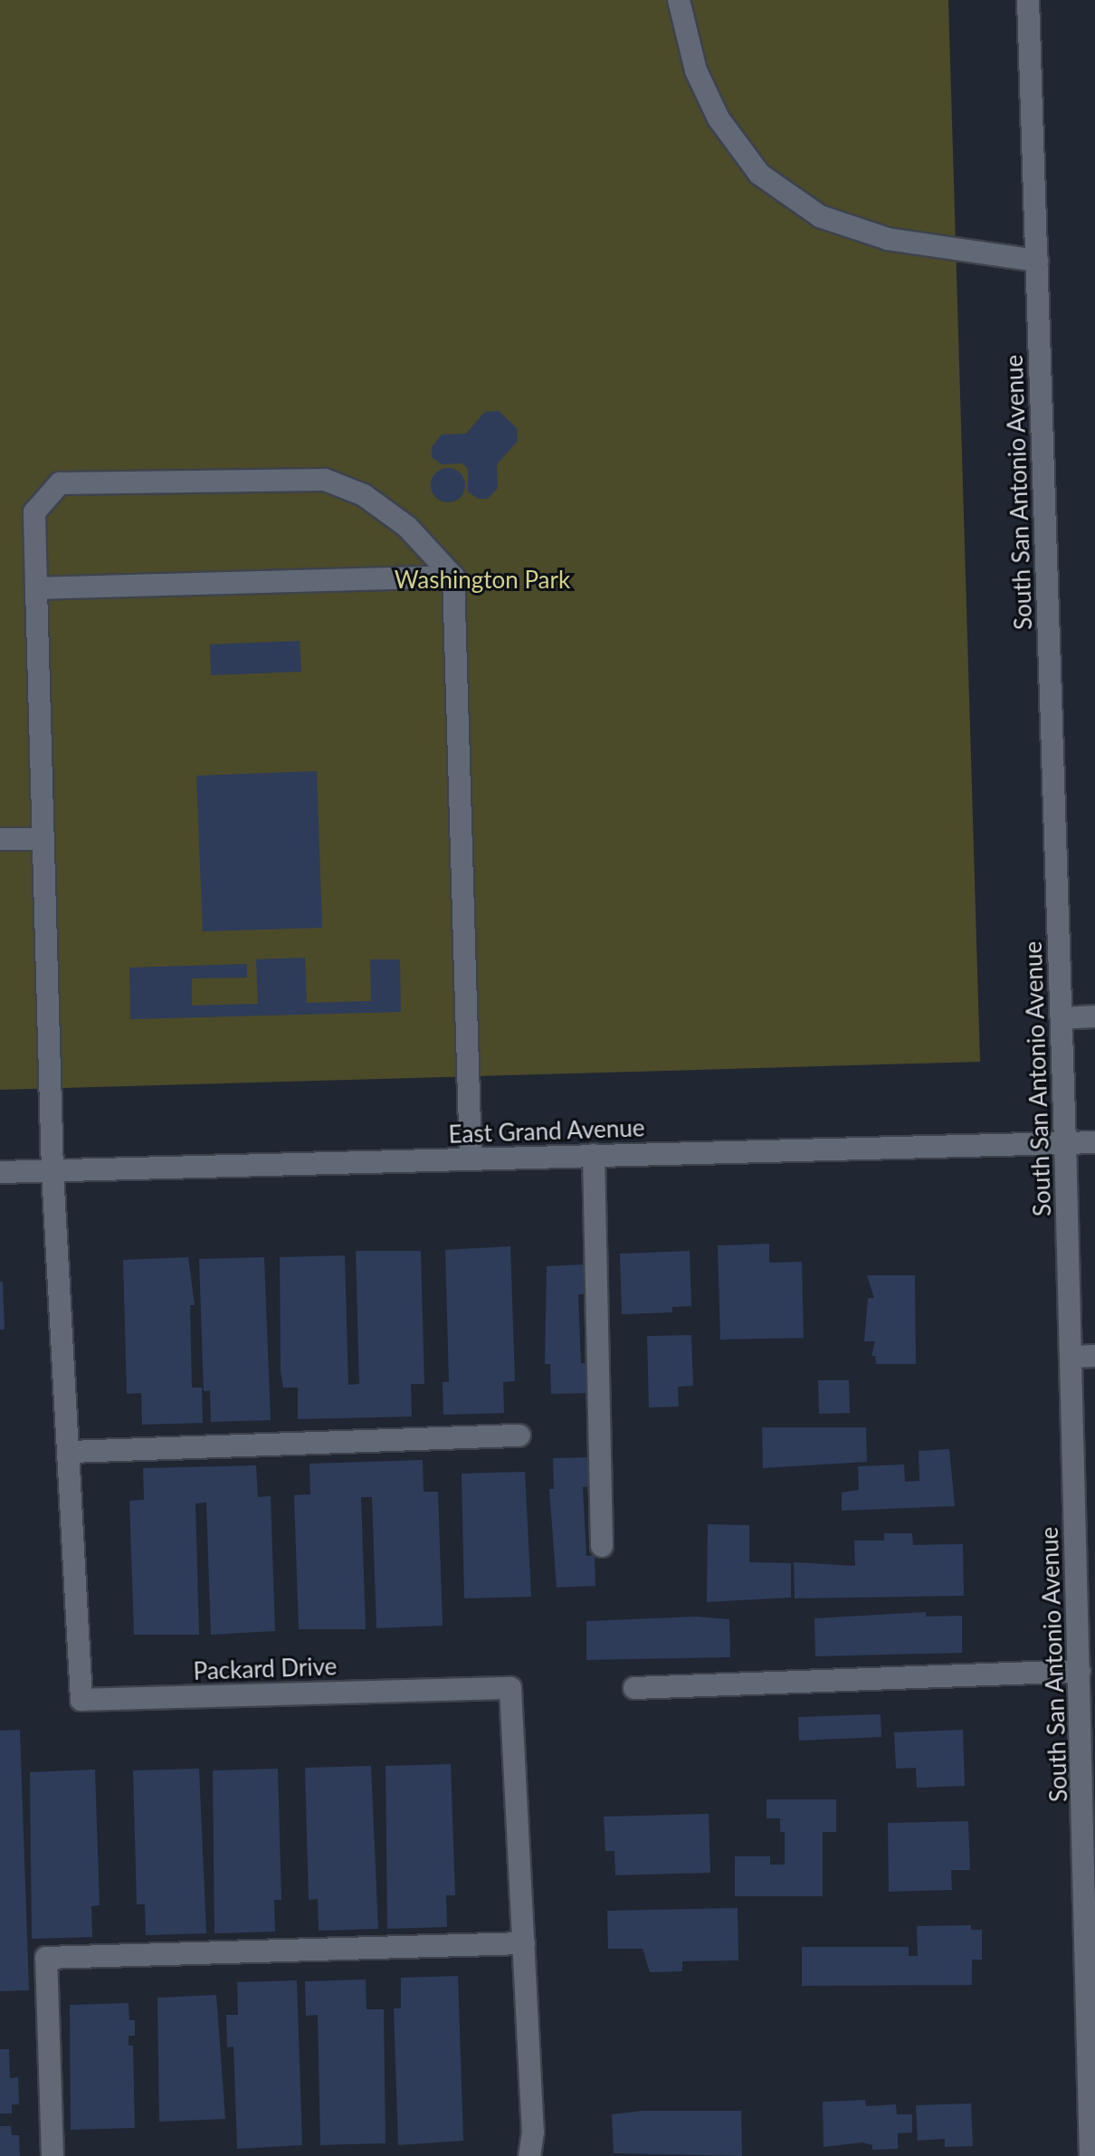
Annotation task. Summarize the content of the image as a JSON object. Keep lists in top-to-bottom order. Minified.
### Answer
{"streets":{"street":["South San Antonio Avenue","East Grand Avenue","Packard Drive"]},"crossings":[["South San Antonio Avenue","East Grand Avenue"],["East Grand Avenue","Packard Drive"]],"parks":["Washington Park"]}
